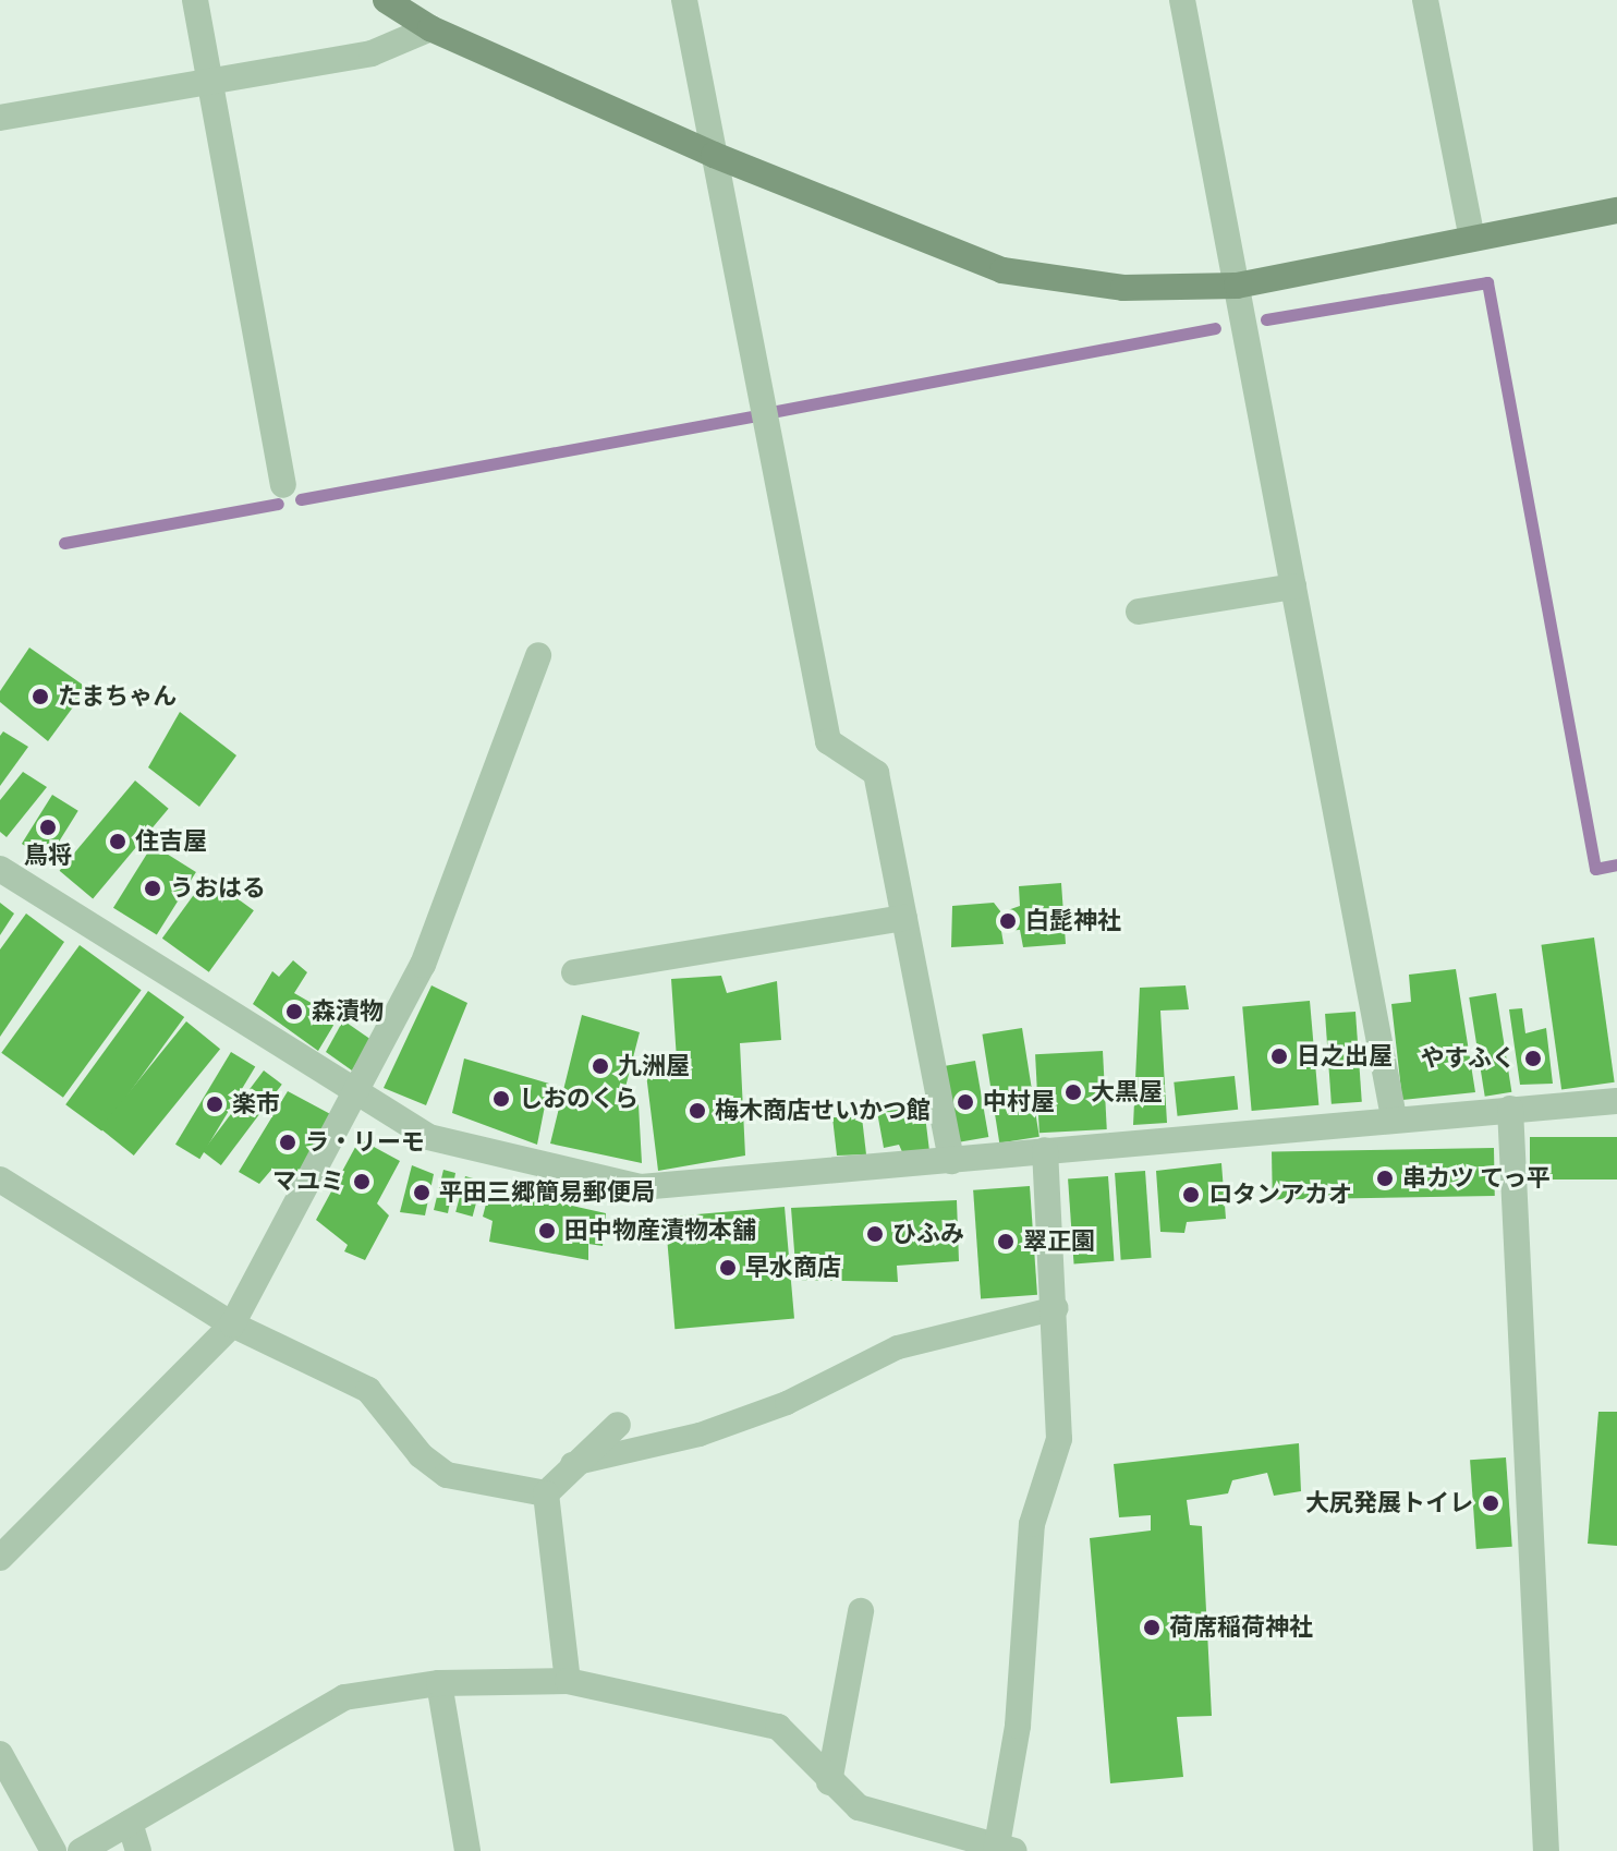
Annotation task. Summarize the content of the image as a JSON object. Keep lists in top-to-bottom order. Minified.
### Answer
{"places":["たまちゃん","鳥将","住吉屋","うおはる","白髭神社","森漬物","日之出屋","やすふく","九洲屋","大黒屋","しおのくら","中村屋","楽市","梅木商店せいかつ館","ラ・リーモ","串カツ てっ平","マユミ","平田三郷簡易郵便局","ロタンアカオ","田中物産漬物本舗","ひふみ","翠正園","早水商店","大尻発展トイレ","荷席稲荷神社"]}
